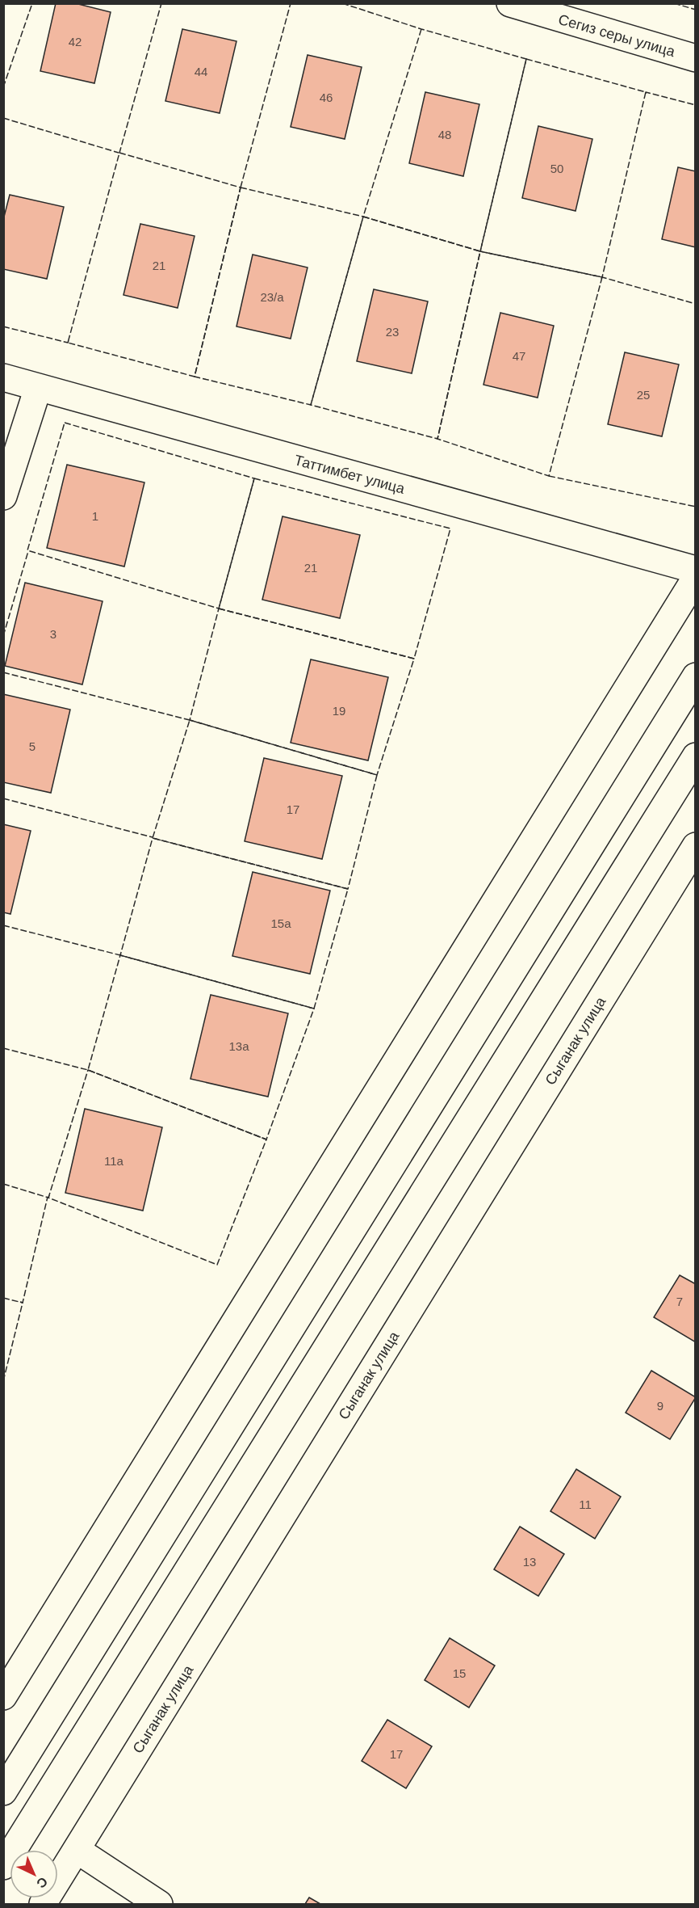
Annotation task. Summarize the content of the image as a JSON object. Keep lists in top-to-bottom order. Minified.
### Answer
{"streets":{"main road":["Сегиз серы улица","Таттимбет улица","Сыганак улица"]},"house_numbers":["42","44","46","48","50","21","23/a","23","47","25","1","21","3","19","5","17","15a","13a","11a","7","9","11","13","15","17"],"north":"bottom right"}
